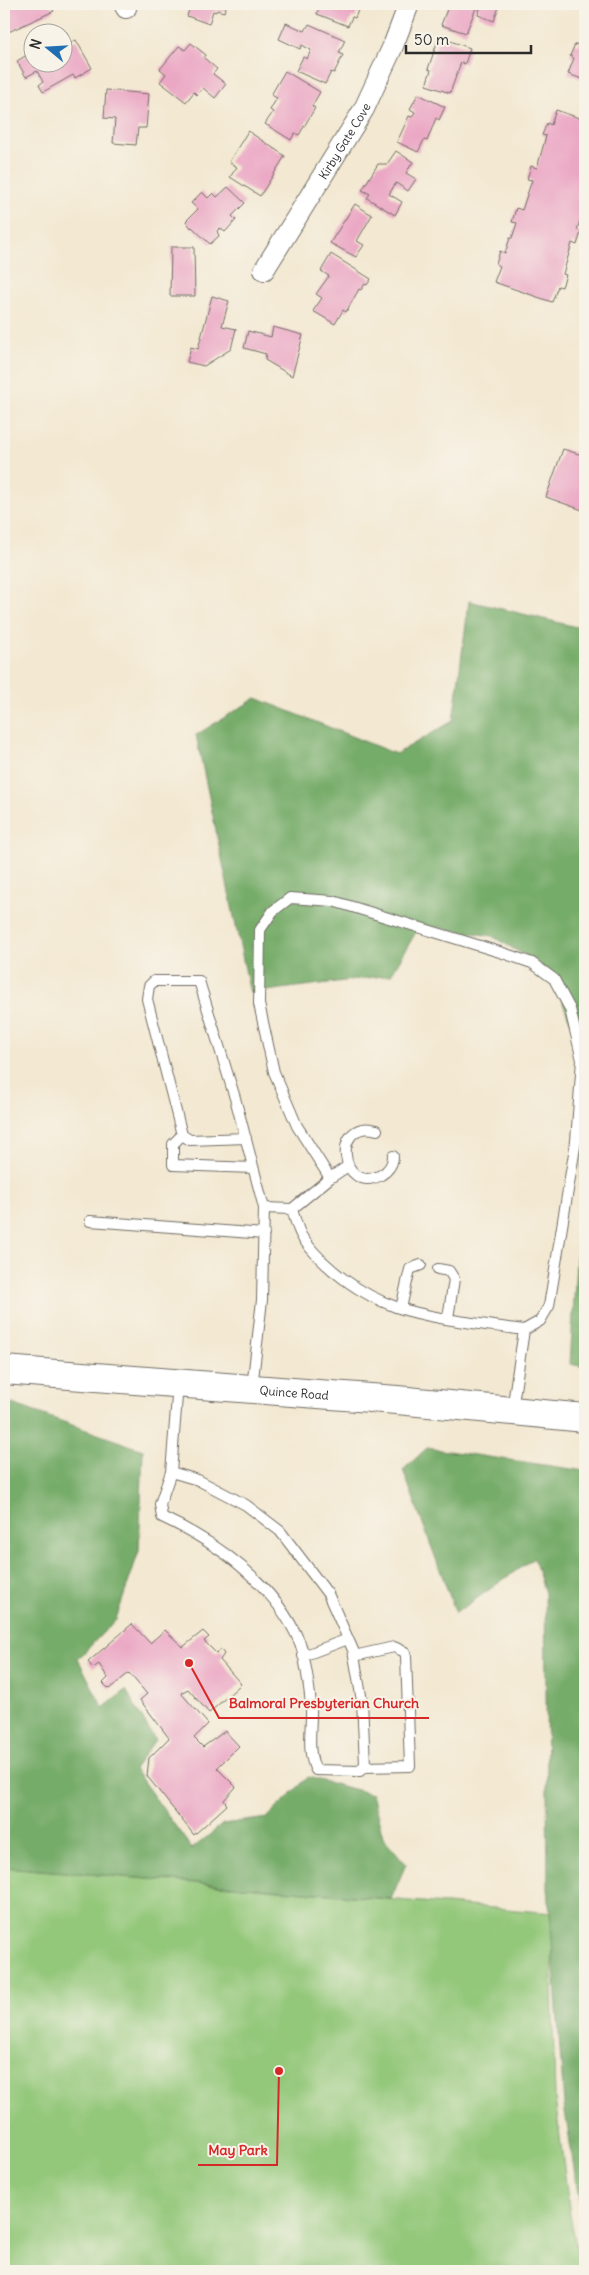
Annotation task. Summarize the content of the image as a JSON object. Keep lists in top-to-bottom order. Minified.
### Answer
{"streets":{"main road":["Quince Road"],"street":["Kirby Gate Cove"]},"places":["Balmoral Presbyterian Church","May Park"],"scale_bar":"50 m","north":"left"}
